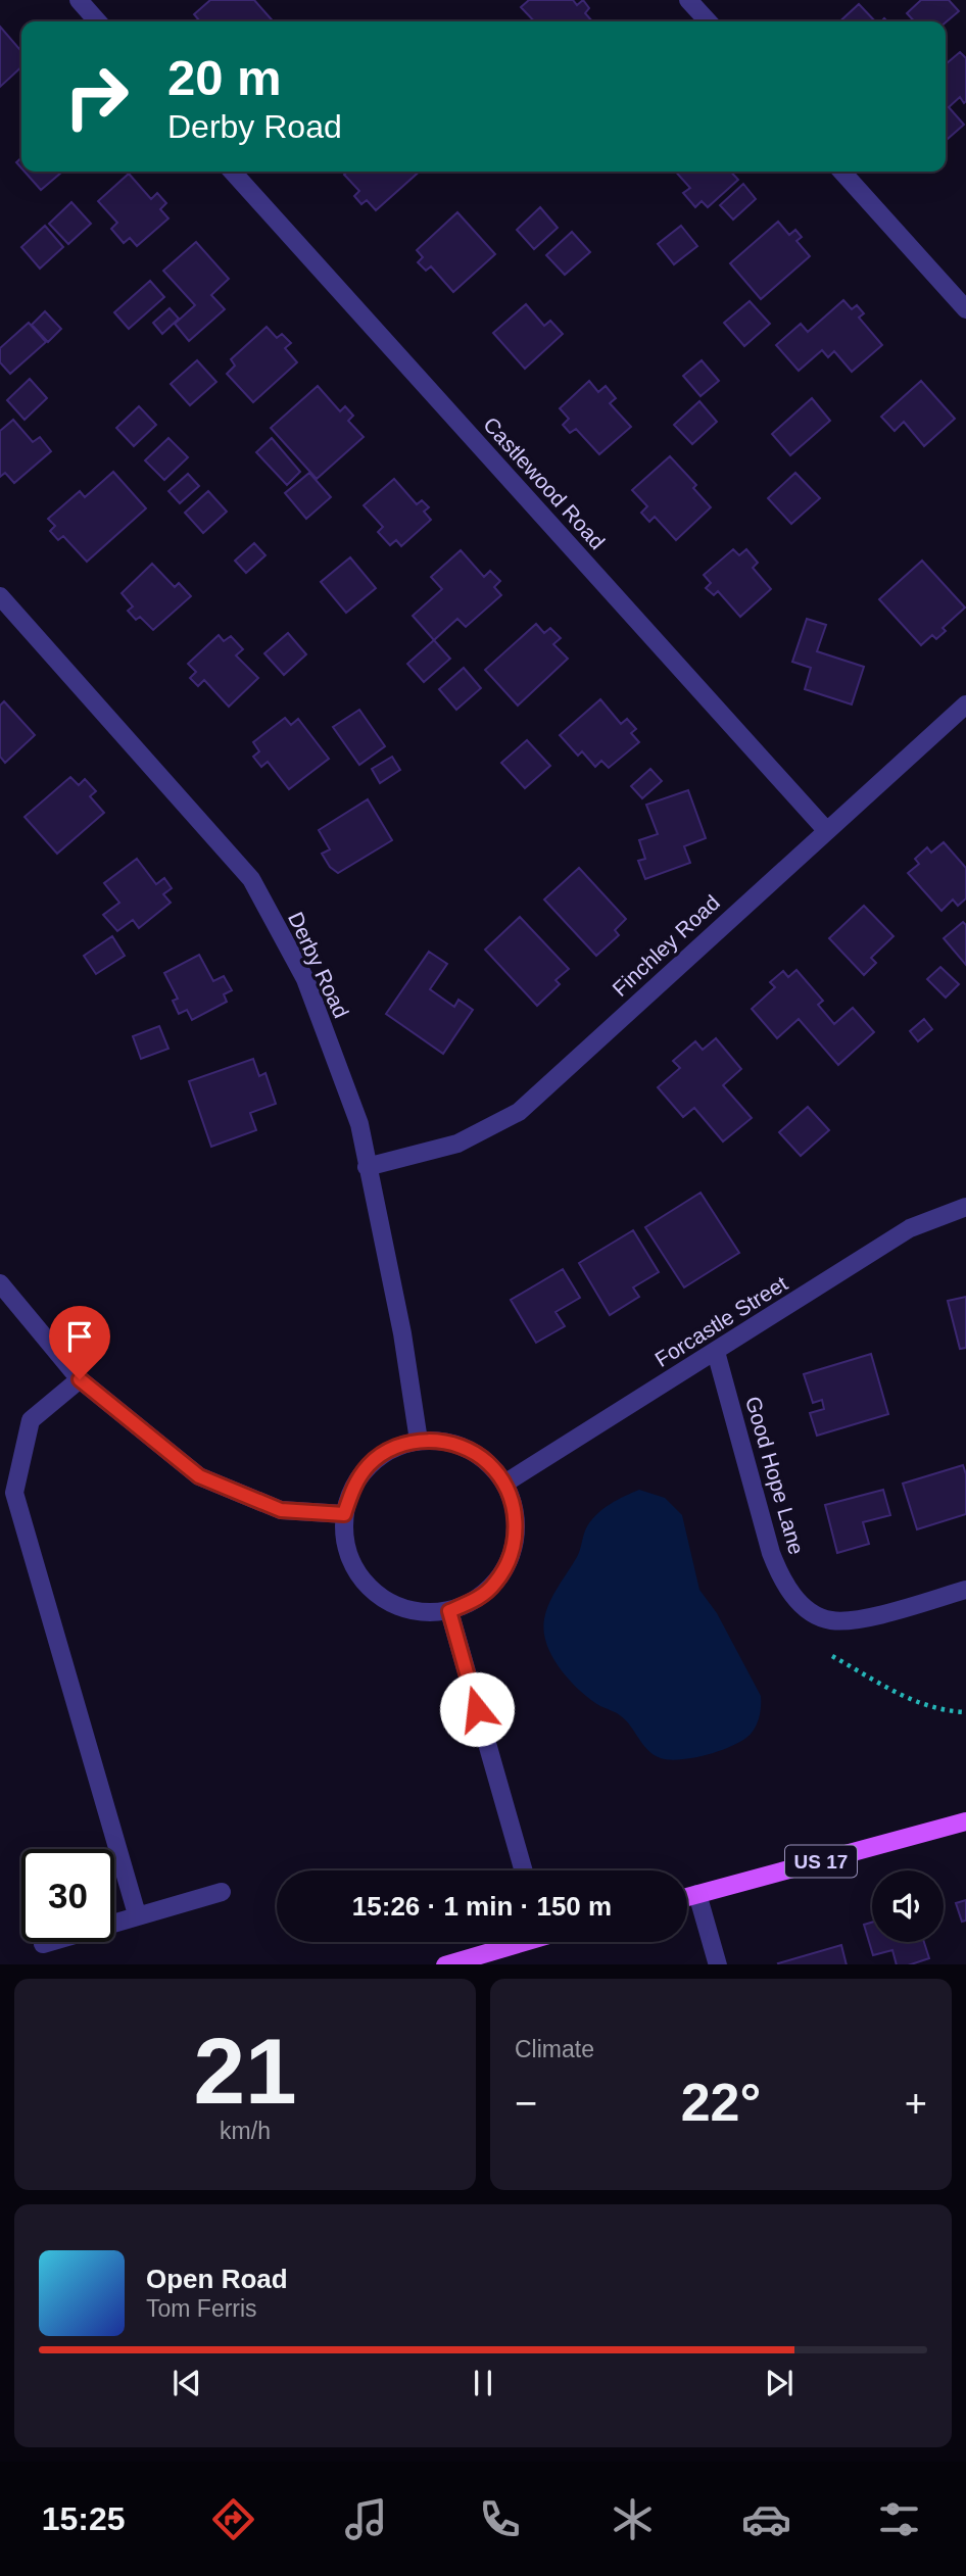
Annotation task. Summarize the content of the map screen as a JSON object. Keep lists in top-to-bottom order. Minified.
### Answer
{"streets":{"main road":["US 17"],"street":["Castlewood Road","Finchley Road","Derby Road","Forcastle Street","Good Hope Lane"]},"crossings":[["Castlewood Road","Finchley Road"],["Finchley Road","Derby Road"],["Derby Road","Forcastle Street"],["Forcastle Street","Good Hope Lane"]],"page":{"turn":["20 m","Derby Road"],"limit":"30","trip":"15:26 · 1 min · 150 m","tile":[["21","km/h"],"Climate"],"heat":["−","22°","+"],"song":["Open Road","Tom Ferris"],"tabs":"15:25"}}
